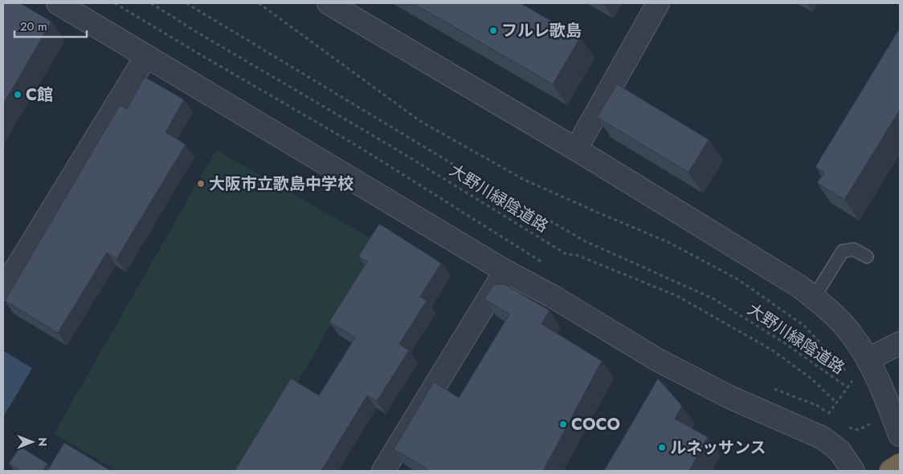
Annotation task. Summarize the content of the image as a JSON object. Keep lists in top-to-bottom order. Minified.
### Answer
{"streets":{"path":["大野川緑陰道路"]},"places":["フルレ歌島","C館","大阪市立歌島中学校","COCO","ルネッサンス"],"scale_bar":"20 m","north":"right"}
